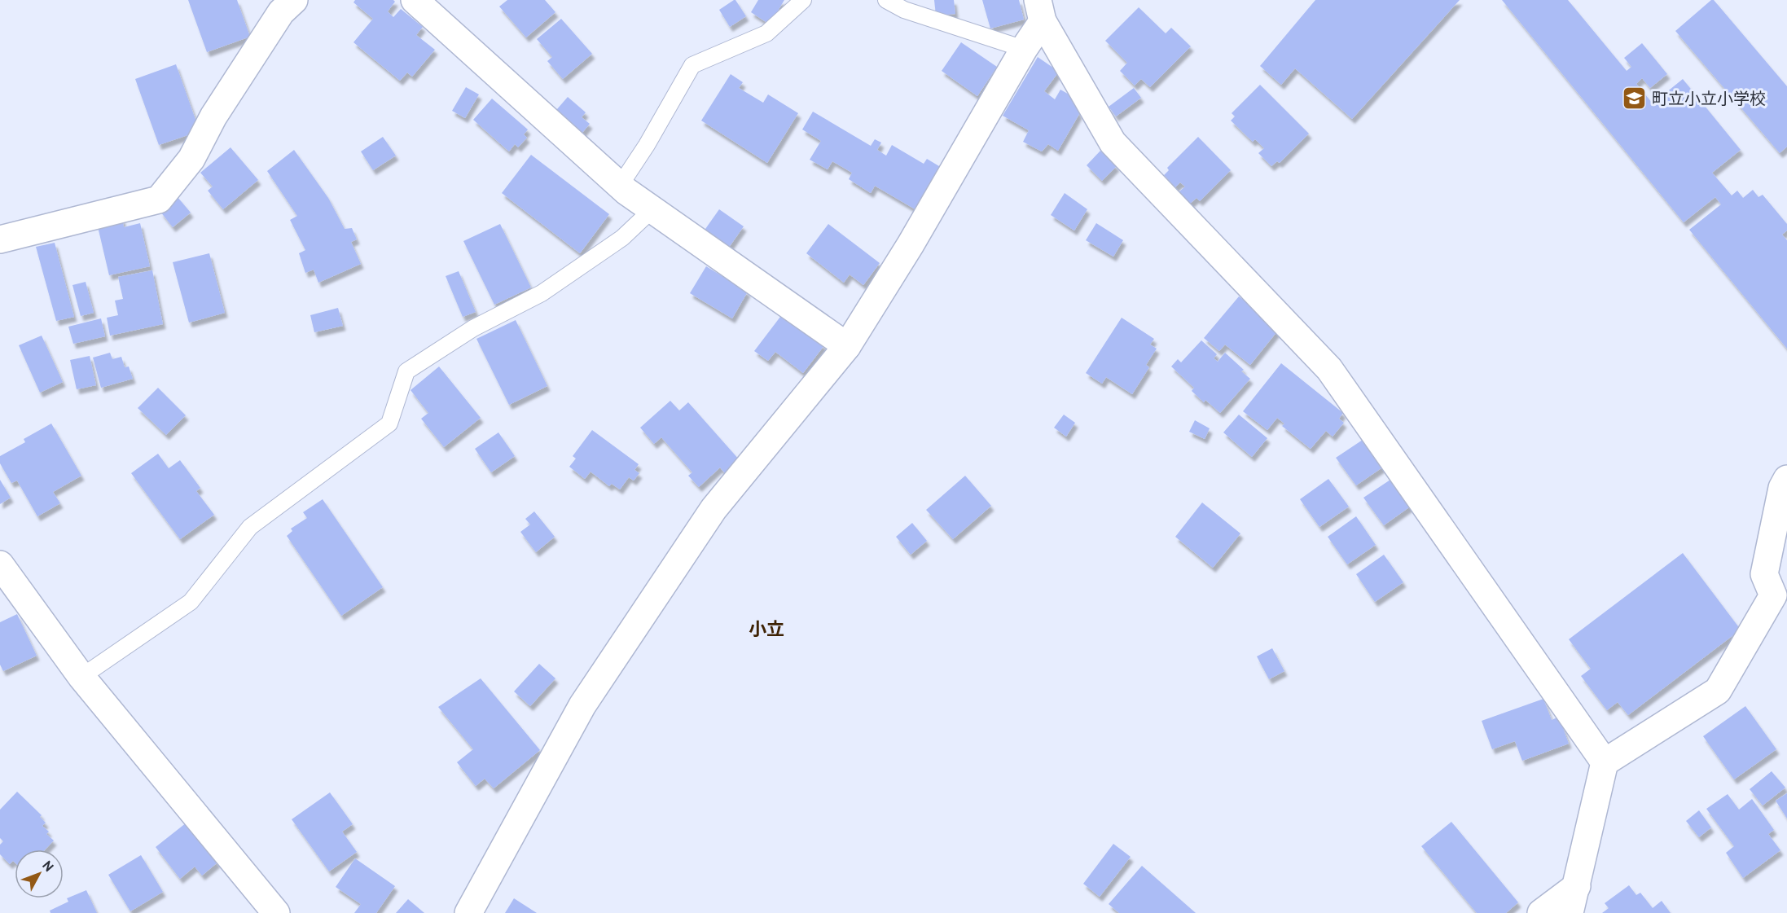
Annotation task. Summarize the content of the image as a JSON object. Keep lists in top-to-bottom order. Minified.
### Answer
{"districts":["小立"],"places":{"school or university":["町立小立小学校"]},"north":"top right"}
